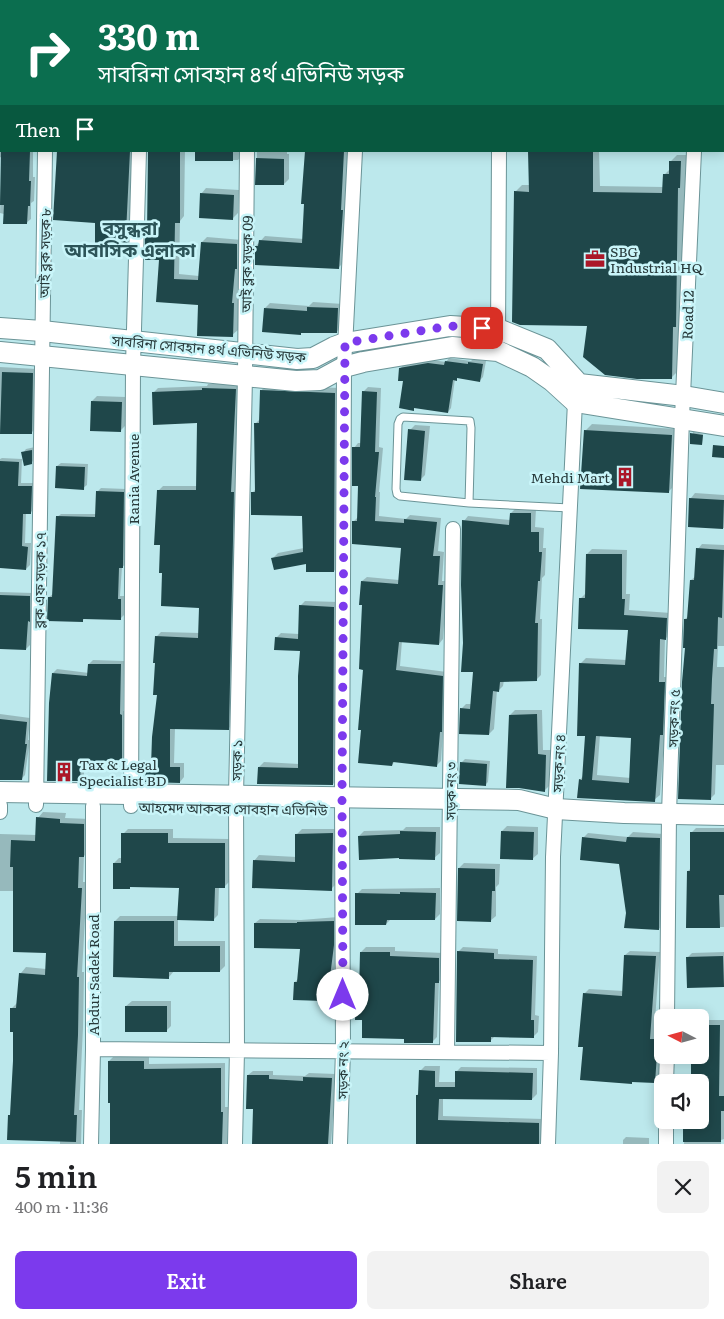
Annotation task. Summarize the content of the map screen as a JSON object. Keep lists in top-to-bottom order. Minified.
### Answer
{"streets":{"street":["আই ব্লক সড়ক ৮","আই ব্লক সড়ক 09","Road 12","সাবরিনা সোবহান ৪র্থ এভিনিউ সড়ক","Rania Avenue","ব্লক এফ সড়ক ১৭","সড়ক নং ৫","সড়ক ১","সড়ক নং ৪","সড়ক নং ৩","আহমেদ আকবর সোবহান এভিনিউ","Abdur Sadek Road","সড়ক নং ২"]},"crossings":[["আই ব্লক সড়ক ৮","সাবরিনা সোবহান ৪র্থ এভিনিউ সড়ক"],["আই ব্লক সড়ক ৮","ব্লক এফ সড়ক ১৭"],["আই ব্লক সড়ক 09","সাবরিনা সোবহান ৪র্থ এভিনিউ সড়ক"],["আই ব্লক সড়ক 09","সড়ক ১"],["Road 12","সড়ক নং ৫"],["সাবরিনা সোবহান ৪র্থ এভিনিউ সড়ক","Rania Avenue"],["সাবরিনা সোবহান ৪র্থ এভিনিউ সড়ক","ব্লক এফ সড়ক ১৭"],["সাবরিনা সোবহান ৪র্থ এভিনিউ সড়ক","সড়ক ১"],["সাবরিনা সোবহান ৪র্থ এভিনিউ সড়ক","সড়ক নং ৪"],["সাবরিনা সোবহান ৪র্থ এভিনিউ সড়ক","সড়ক নং ২"],["Rania Avenue","আহমেদ আকবর সোবহান এভিনিউ"],["ব্লক এফ সড়ক ১৭","আহমেদ আকবর সোবহান এভিনিউ"],["সড়ক নং ৫","আহমেদ আকবর সোবহান এভিনিউ"],["সড়ক ১","আহমেদ আকবর সোবহান এভিনিউ"],["সড়ক নং ৪","আহমেদ আকবর সোবহান এভিনিউ"],["সড়ক নং ৩","আহমেদ আকবর সোবহান এভিনিউ"],["আহমেদ আকবর সোবহান এভিনিউ","Abdur Sadek Road"],["আহমেদ আকবর সোবহান এভিনিউ","সড়ক নং ২"]],"districts":["বসুন্ধরা আবাসিক এলাকা"],"places":{"office":["SBG Industrial HQ"],"building":["Mehdi Mart","Tax & Legal Specialist BD"]},"north":"left","page":{"turn":["330 m","সাবরিনা সোবহান ৪র্থ এভিনিউ সড়ক"],"then":"Then","heading":["5 min","400 m · 11:36"],"buttons":["Exit","Share"]}}
